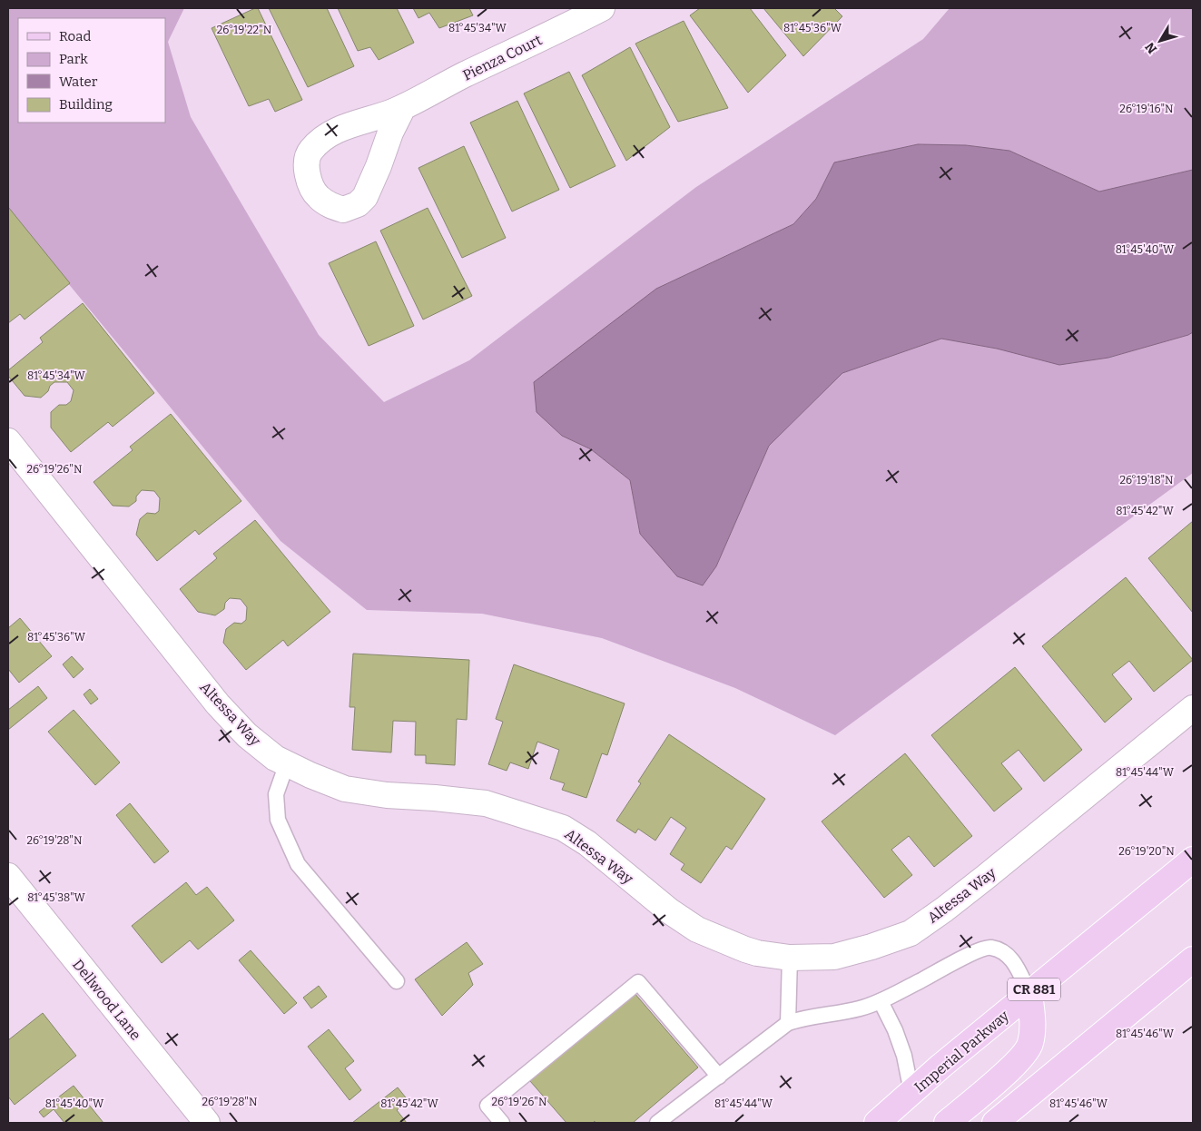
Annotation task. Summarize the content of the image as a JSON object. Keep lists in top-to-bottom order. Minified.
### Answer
{"streets":{"main road":["CR 881","Imperial Parkway"],"street":["Pienza Court","Altessa Way","Dellwood Lane"]},"legend":["Road","Park","Water","Building"],"north":"bottom left","coordinates":["81°45'34\"W","81°45'36\"W","26°19'22\"N","26°19'16\"N","81°45'40\"W","26°19'26\"N","26°19'18\"N","81°45'42\"W","81°45'44\"W","26°19'28\"N","26°19'20\"N","81°45'38\"W","81°45'46\"W"]}
